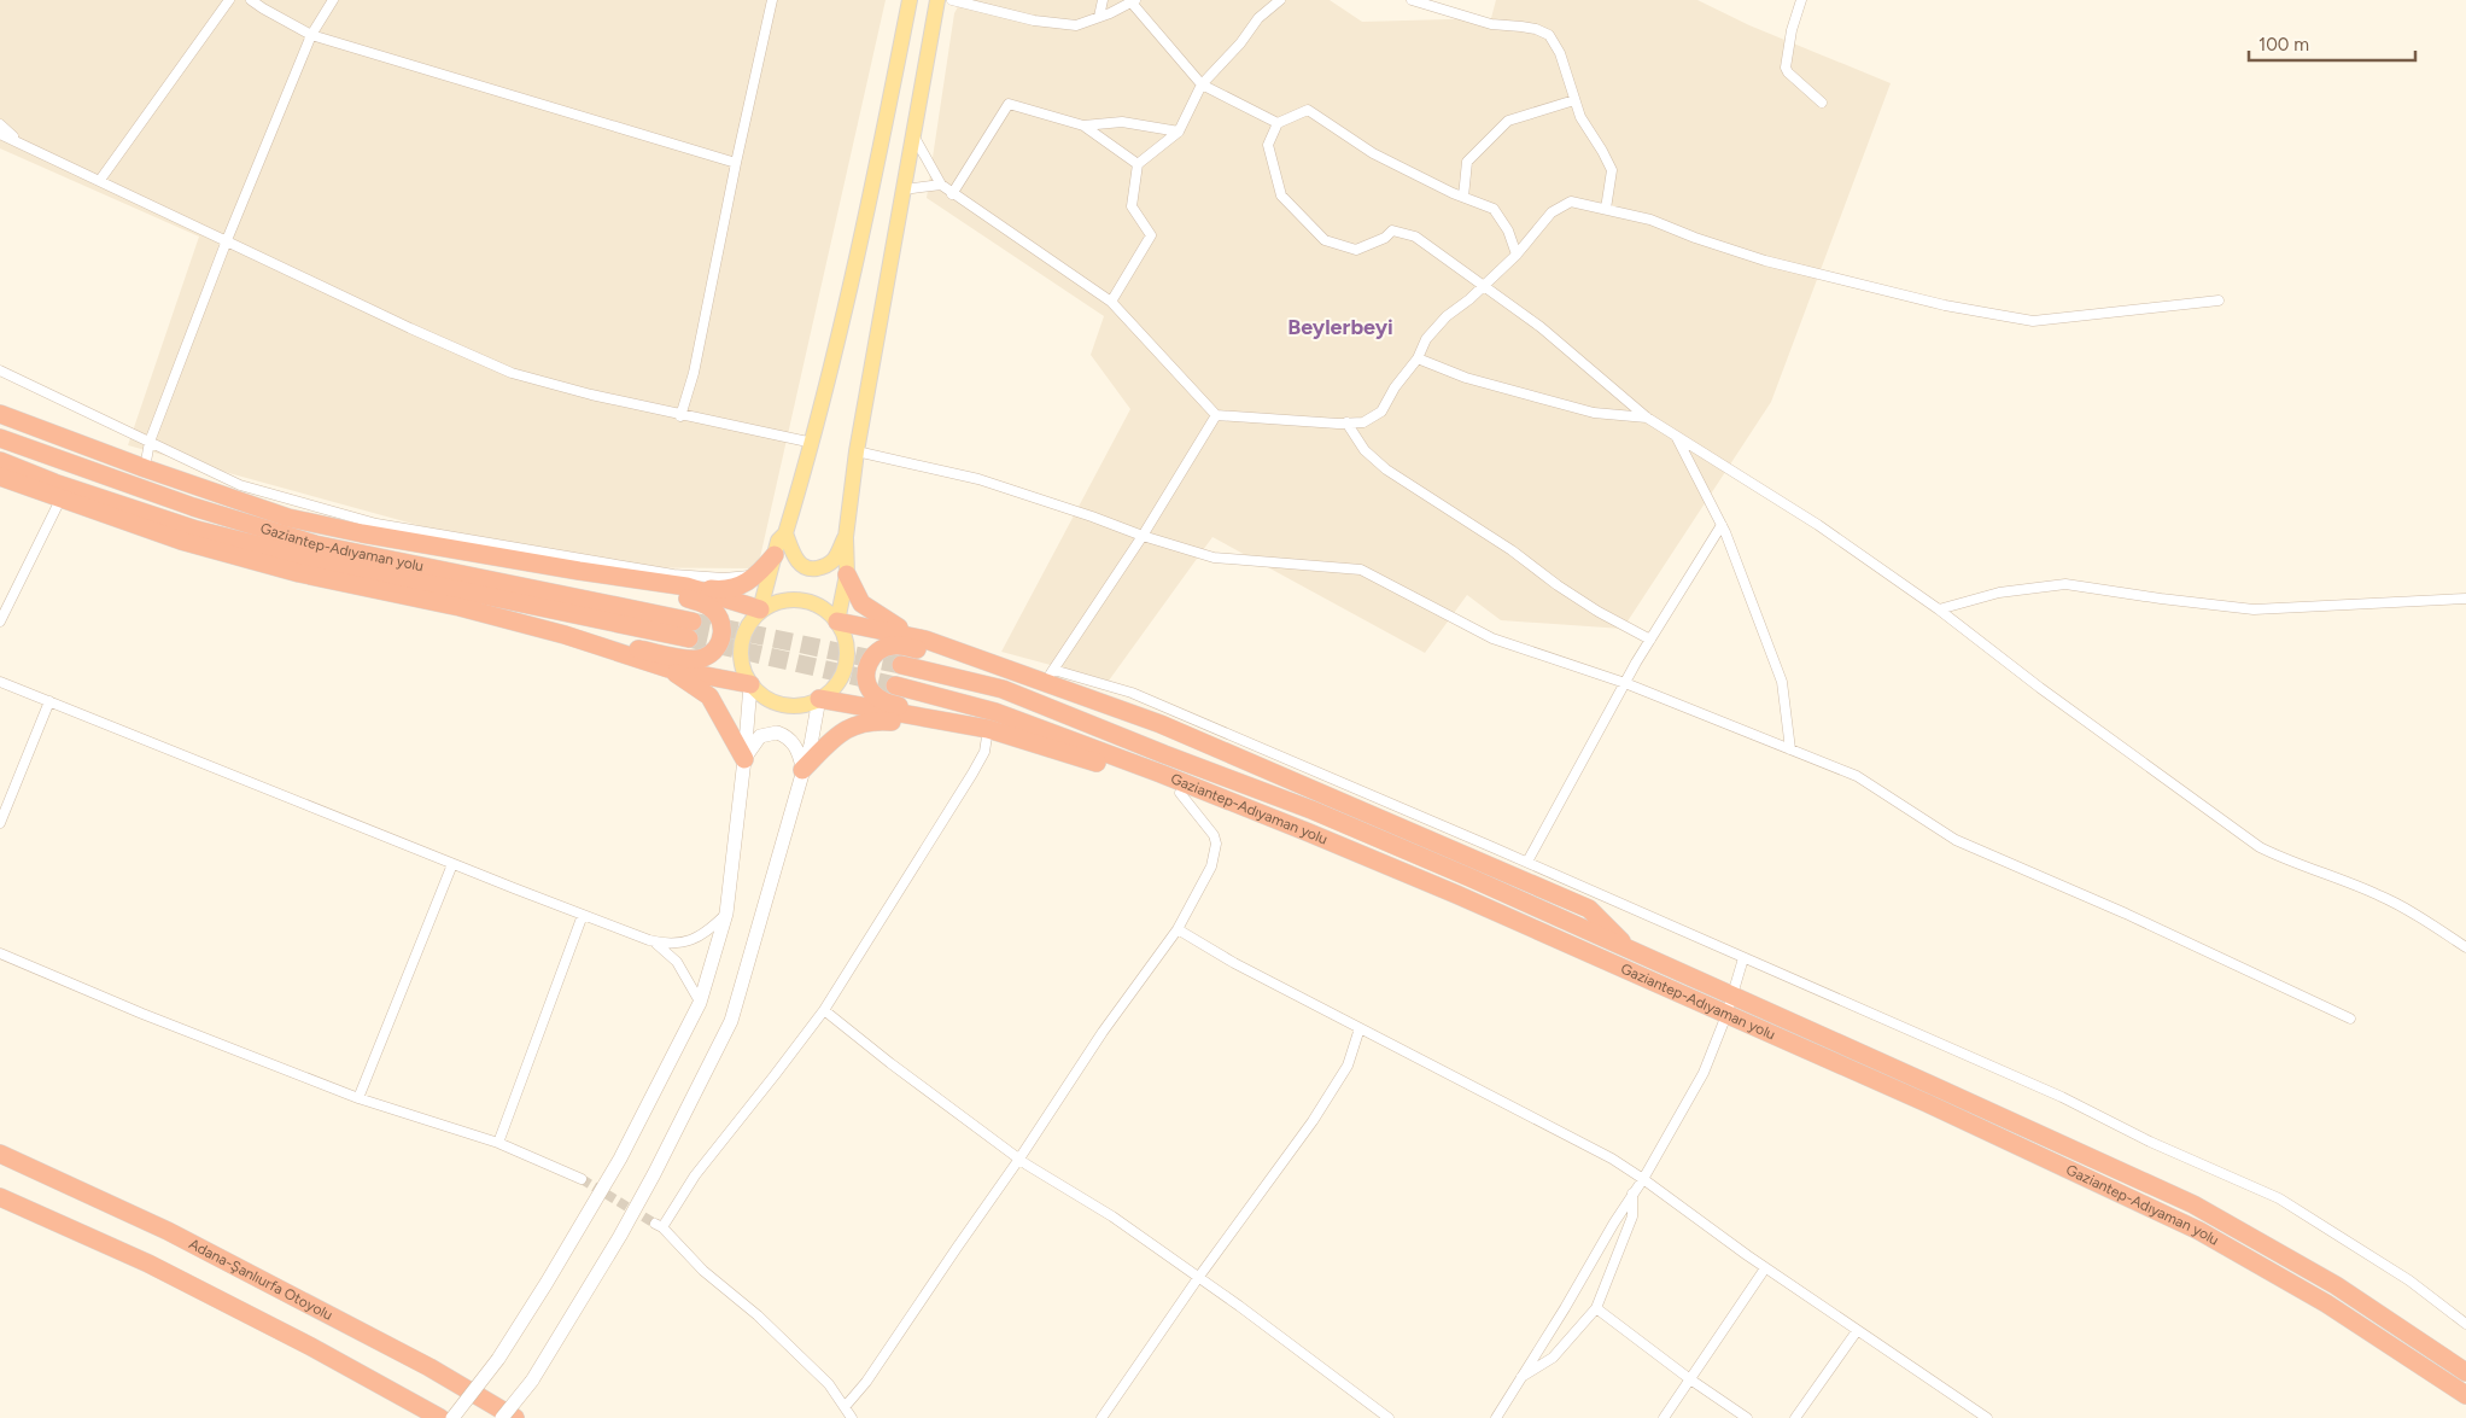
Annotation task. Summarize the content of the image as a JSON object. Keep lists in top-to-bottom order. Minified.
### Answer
{"streets":{"highway":["Gaziantep-Adıyaman yolu","Adana-Şanlıurfa Otoyolu"]},"districts":["Beylerbeyi"],"scale_bar":"100 m"}
